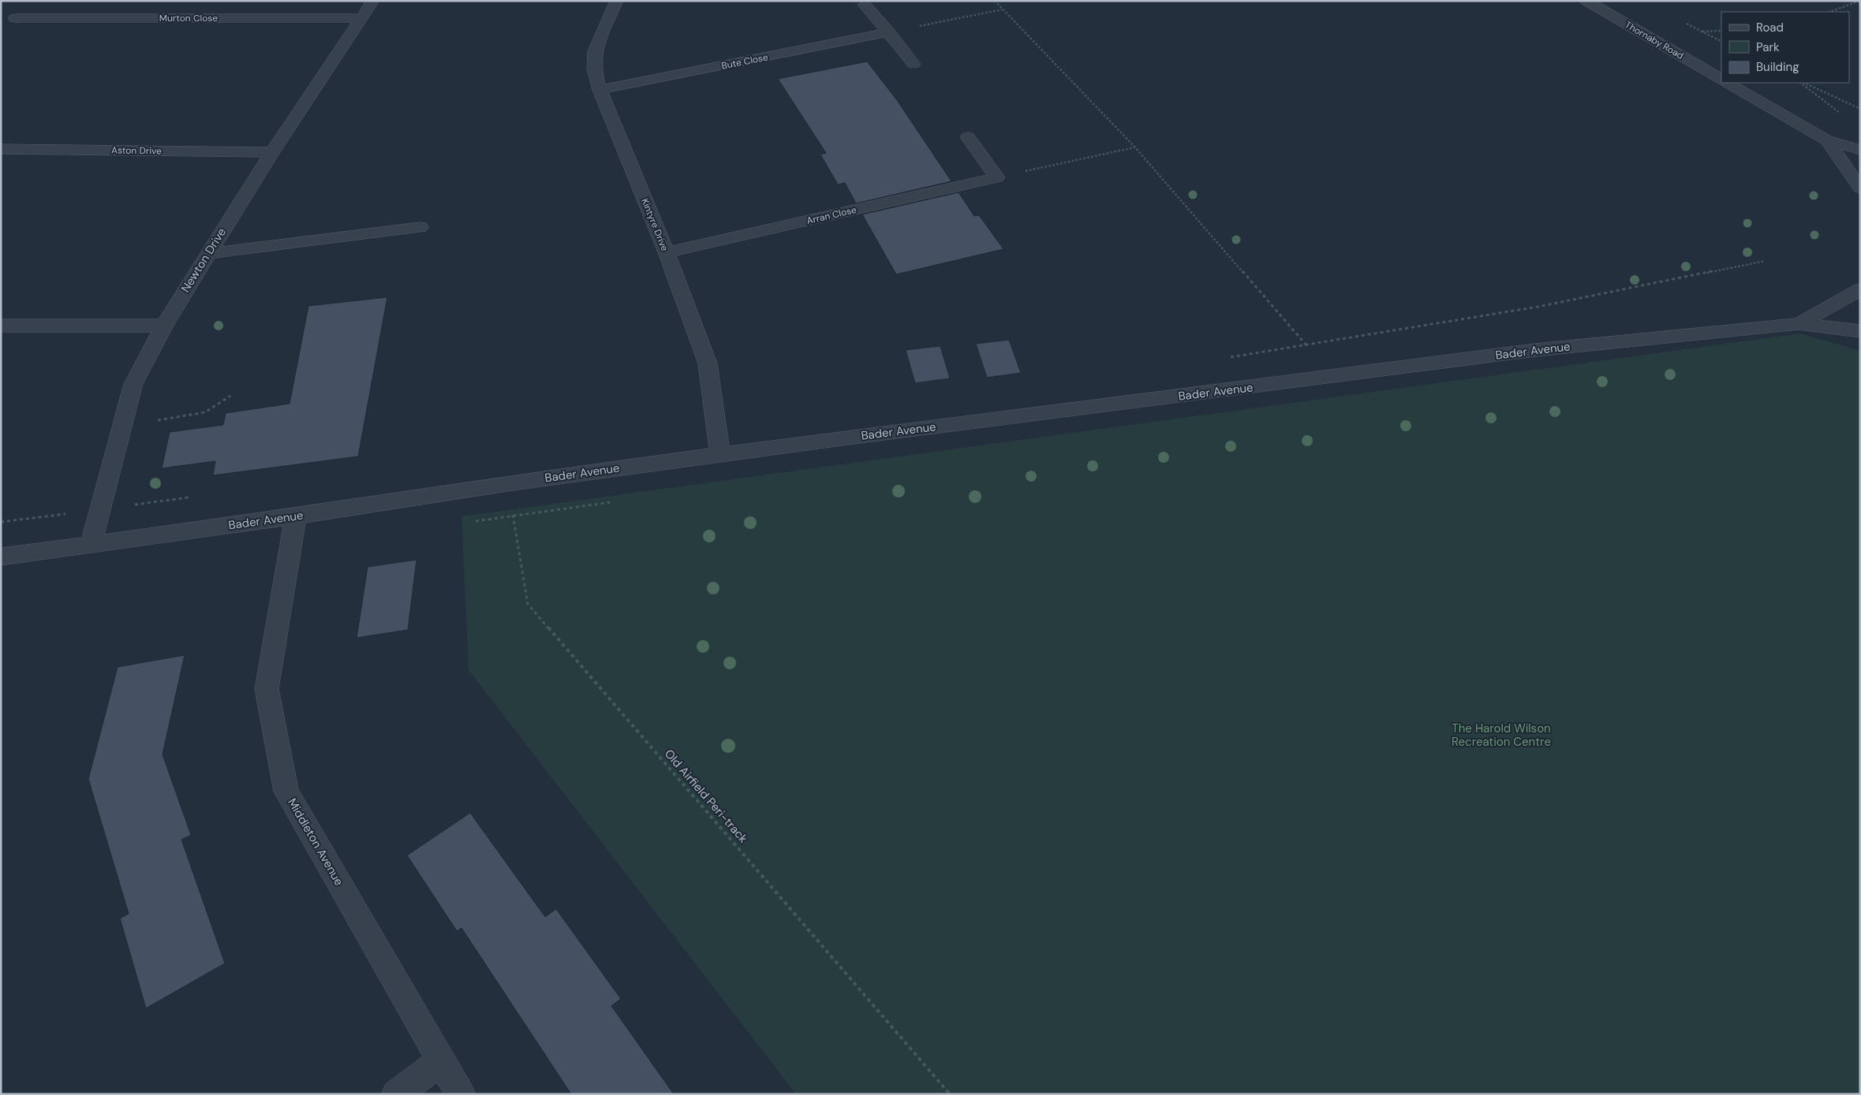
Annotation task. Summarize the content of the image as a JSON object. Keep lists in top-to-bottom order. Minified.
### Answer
{"streets":{"street":["Murton Close","Thornaby Road","Bute Close","Aston Drive","Arran Close","Kintyre Drive","Newton Drive","Bader Avenue","Middleton Avenue"],"path":["Old Airfield Peri-track"]},"crossings":[["Murton Close","Newton Drive"],["Bute Close","Kintyre Drive"],["Aston Drive","Newton Drive"],["Arran Close","Kintyre Drive"],["Kintyre Drive","Bader Avenue"],["Newton Drive","Bader Avenue"],["Bader Avenue","Old Airfield Peri-track"],["Bader Avenue","Middleton Avenue"]],"parks":["The Harold Wilson Recreation Centre"],"legend":["Road","Park","Building"]}
